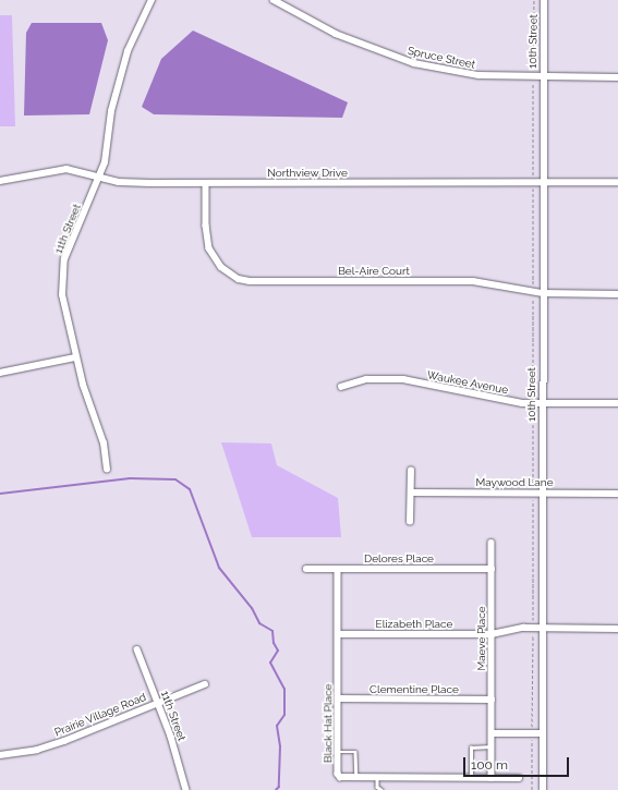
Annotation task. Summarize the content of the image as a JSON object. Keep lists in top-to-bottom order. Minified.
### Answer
{"streets":{"street":["10th Street","Spruce Street","Northview Drive","11th Street","Bel-Aire Court","Waukee Avenue","Maywood Lane","Delores Place","Elizabeth Place","Maeve Place","Clementine Place","Prairie Village Road","Black Hat Place"]},"crossings":[["10th Street","Spruce Street"],["10th Street","Northview Drive"],["10th Street","Bel-Aire Court"],["10th Street","Waukee Avenue"],["10th Street","Maywood Lane"],["10th Street","Elizabeth Place"],["Northview Drive","11th Street"],["Northview Drive","Bel-Aire Court"],["11th Street","Prairie Village Road"],["Delores Place","Maeve Place"],["Delores Place","Black Hat Place"],["Elizabeth Place","Maeve Place"],["Elizabeth Place","Black Hat Place"],["Maeve Place","Clementine Place"],["Maeve Place","Black Hat Place"],["Clementine Place","Black Hat Place"]],"scale_bar":"100 m"}
